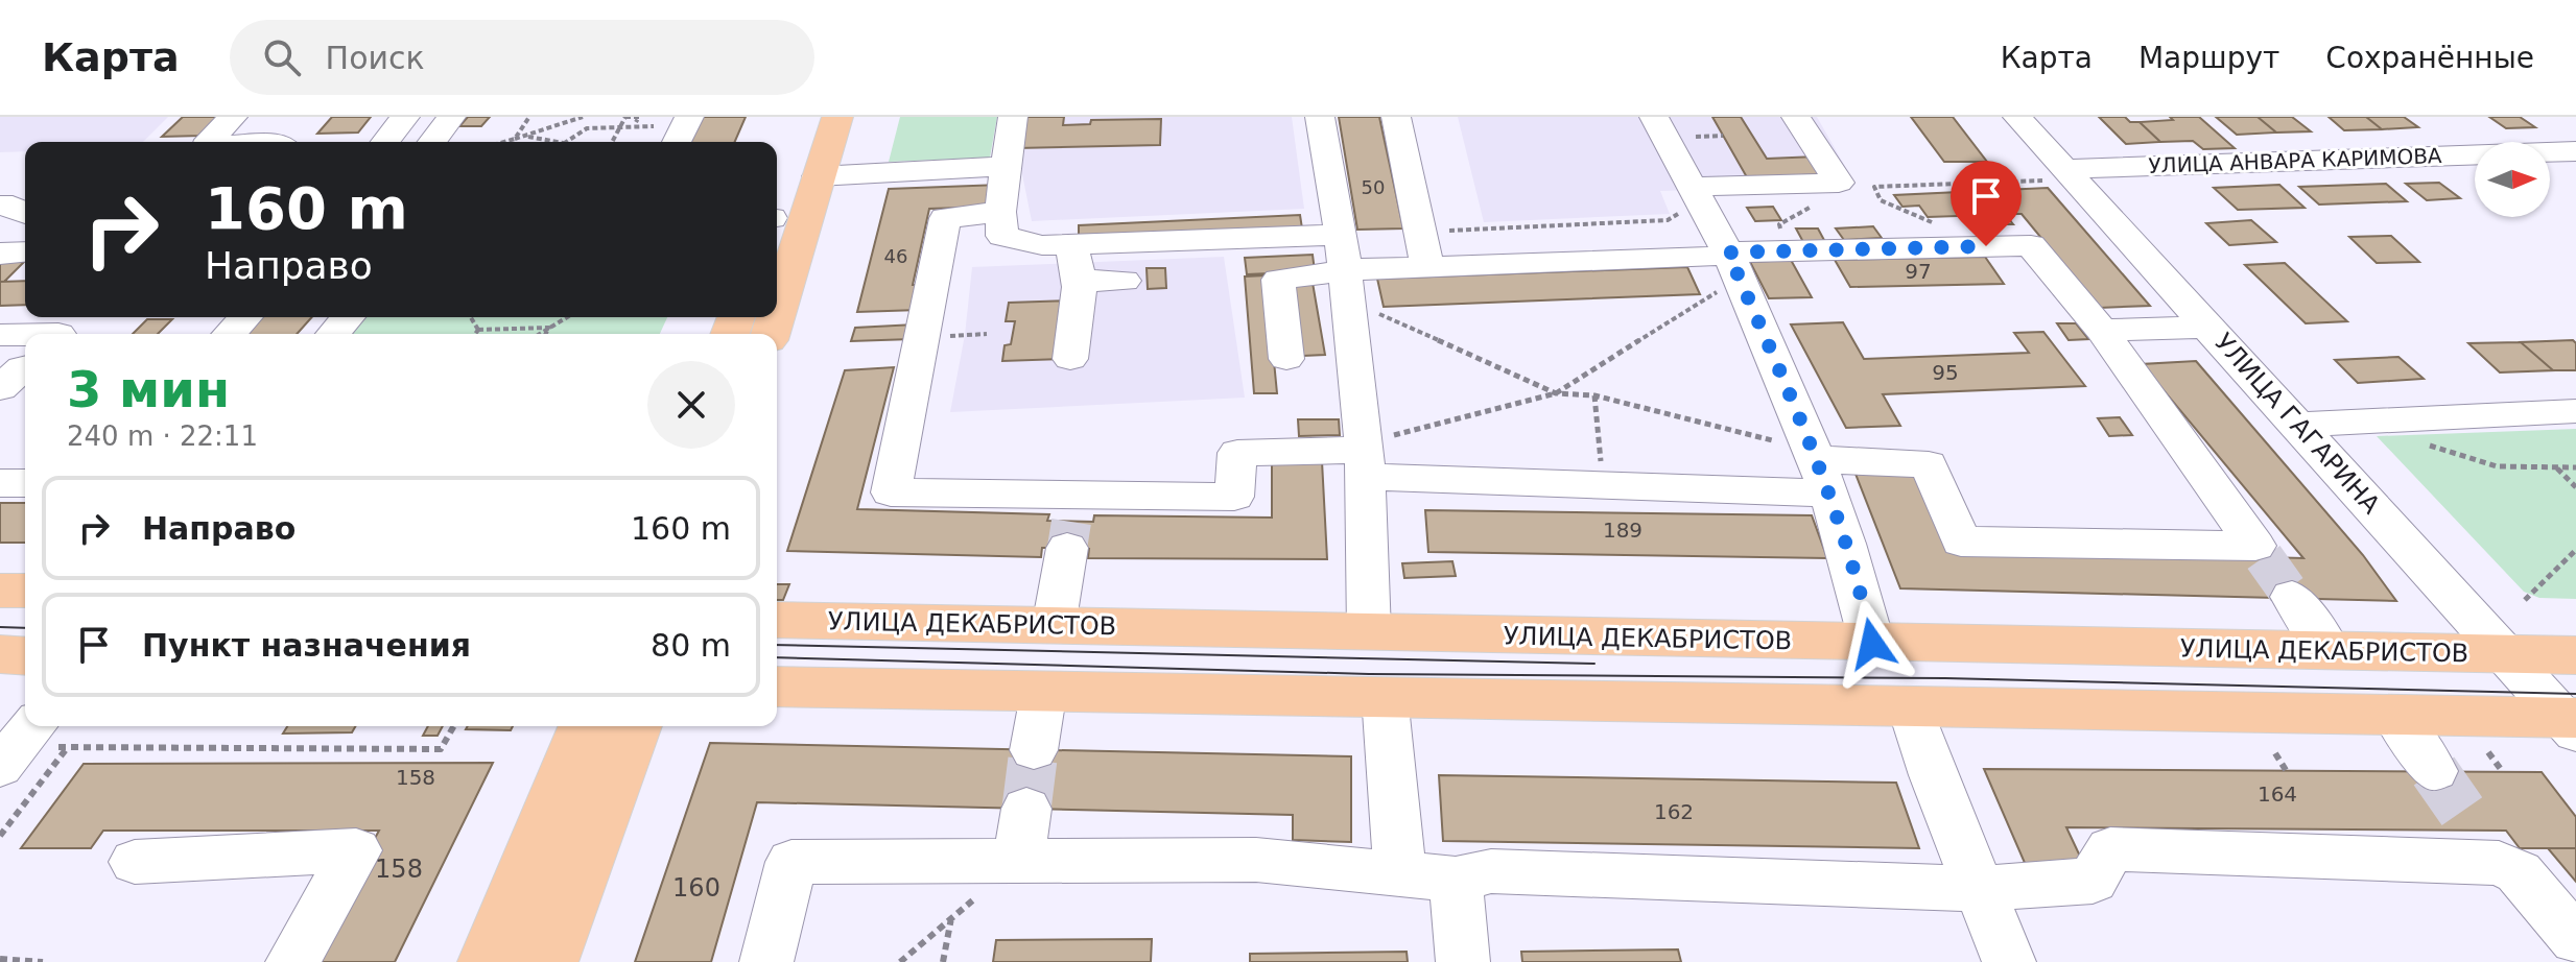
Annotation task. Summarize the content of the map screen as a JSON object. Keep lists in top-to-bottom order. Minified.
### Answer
{"streets":{"main road":["УЛИЦА ДЕКАБРИСТОВ"],"street":["УЛИЦА АНВАРА КАРИМОВА","УЛИЦА ГАГАРИНА"]},"crossings":[["УЛИЦА АНВАРА КАРИМОВА","УЛИЦА ГАГАРИНА"],["УЛИЦА ГАГАРИНА","УЛИЦА ДЕКАБРИСТОВ"]],"house_numbers":["50","46","97","95","189","158","164","162","158","160"],"north":"right","page":{"header":"Карта","search":"Поиск","nav":["Карта","Маршрут","Сохранённые"],"turn":["160 m","Направо"],"heading":["3 мин","240 m · 22:11"],"list":[{"name":"Направо","value":"160 m"},{"name":"Пункт назначения","value":"80 m"}]}}
